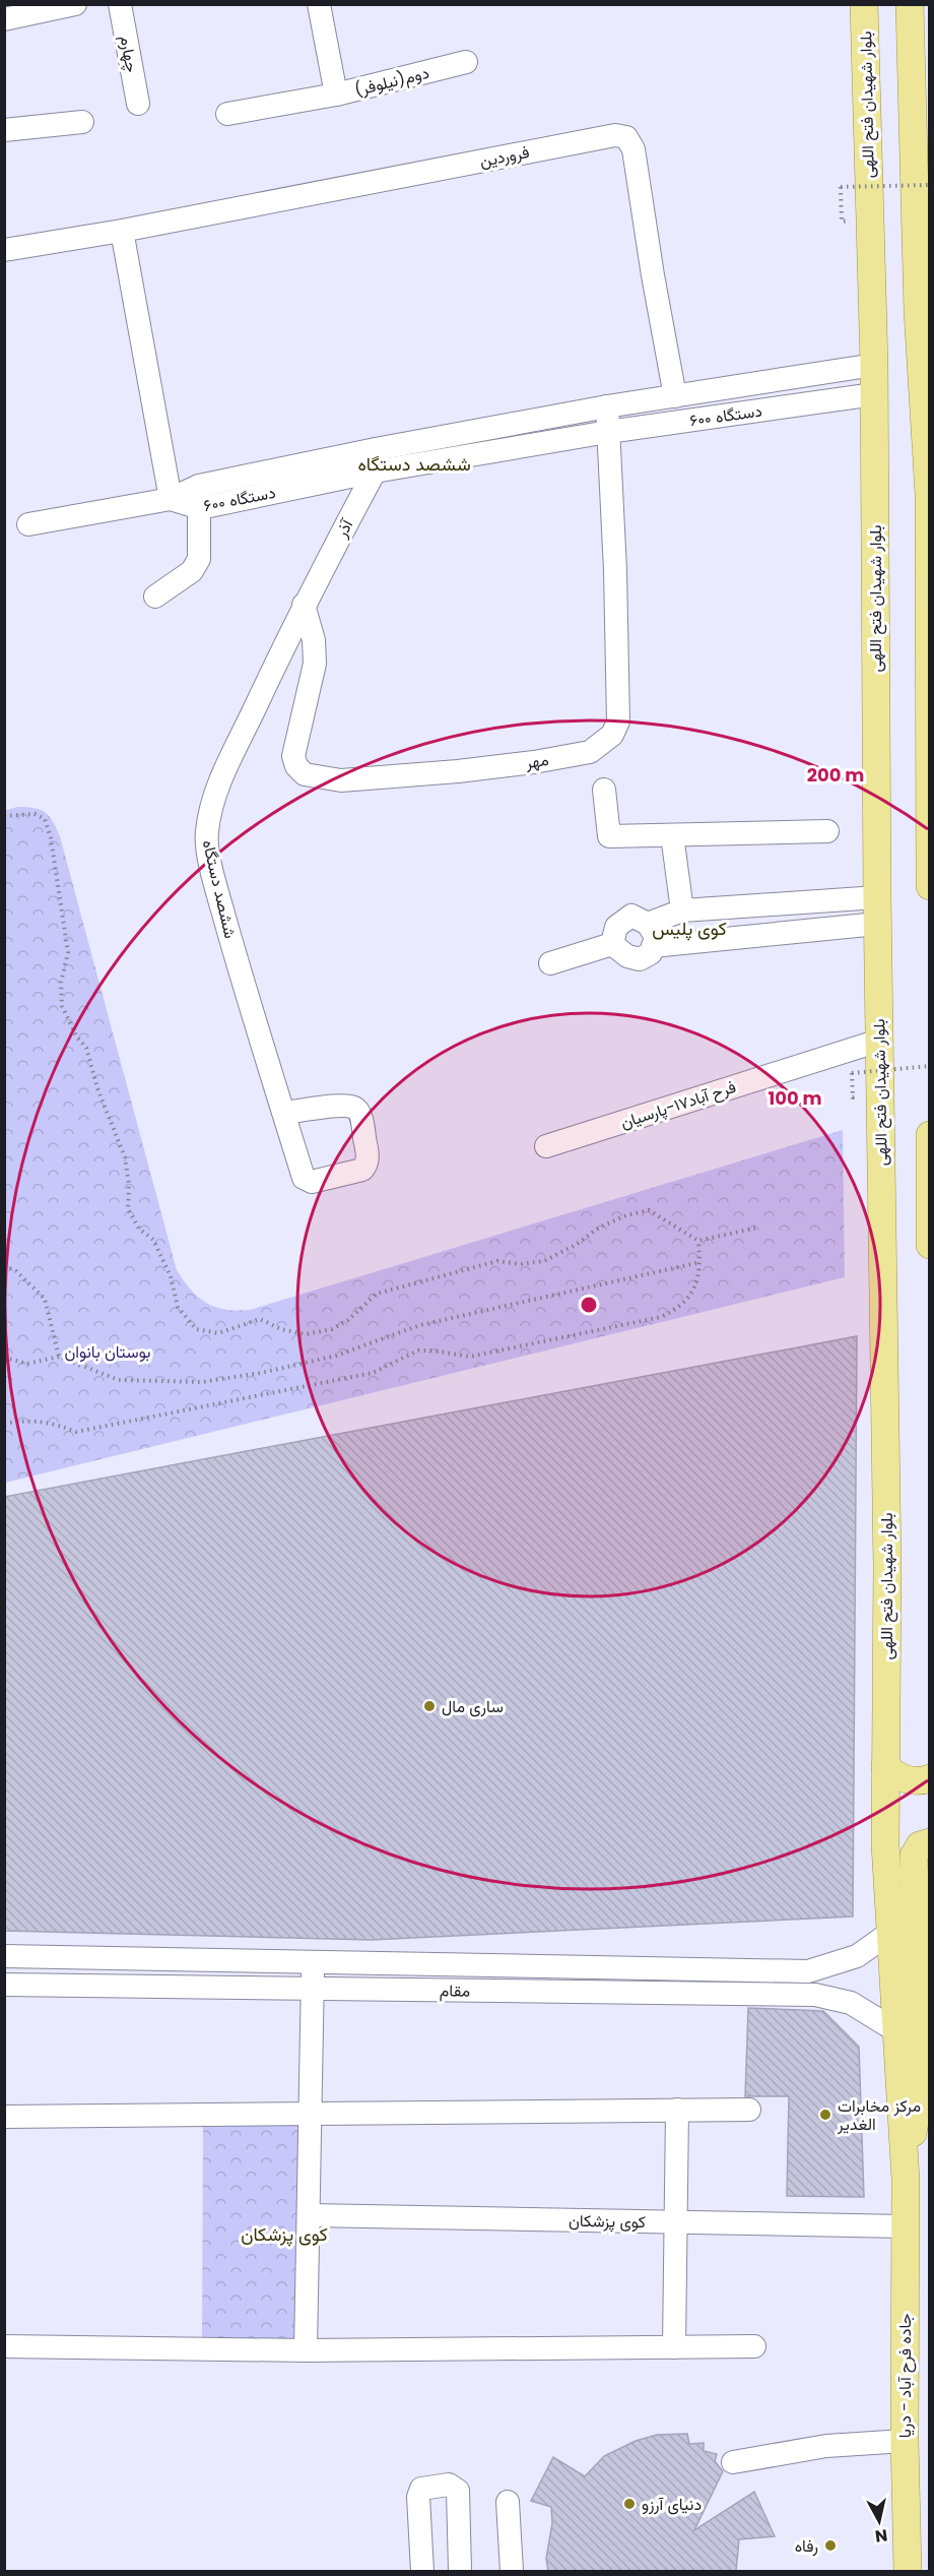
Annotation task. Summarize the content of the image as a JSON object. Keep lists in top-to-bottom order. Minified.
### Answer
{"streets":{"main road":["بلوار شهیدان فتح اللهی","جاده فرح آباد - دریا"],"street":["چهارم","دوم(نیلوفر)","فروردین","۶۰۰ دستگاه","آذر","مهر","ششصد دستگاه","فرح آباد۱۷-پارسیان","مقام","کوی پزشکان"]},"crossings":[["بلوار شهیدان فتح اللهی","۶۰۰ دستگاه"],["بلوار شهیدان فتح اللهی","فرح آباد۱۷-پارسیان"],["بلوار شهیدان فتح اللهی","مقام"],["بلوار شهیدان فتح اللهی","جاده فرح آباد - دریا"],["فروردین","۶۰۰ دستگاه"],["۶۰۰ دستگاه","آذر"],["۶۰۰ دستگاه","مهر"],["آذر","مهر"],["آذر","ششصد دستگاه"],["مهر","ششصد دستگاه"],["کوی پزشکان","جاده فرح آباد - دریا"]],"districts":["ششصد دستگاه","کوی پلیس","کوی پزشکان"],"parks":["بوستان بانوان"],"places":["ساری مال","مرکز مخابرات الغدیر","دنیای آرزو","رفاه"],"north":"bottom","rings":["200 m","100 m"]}
